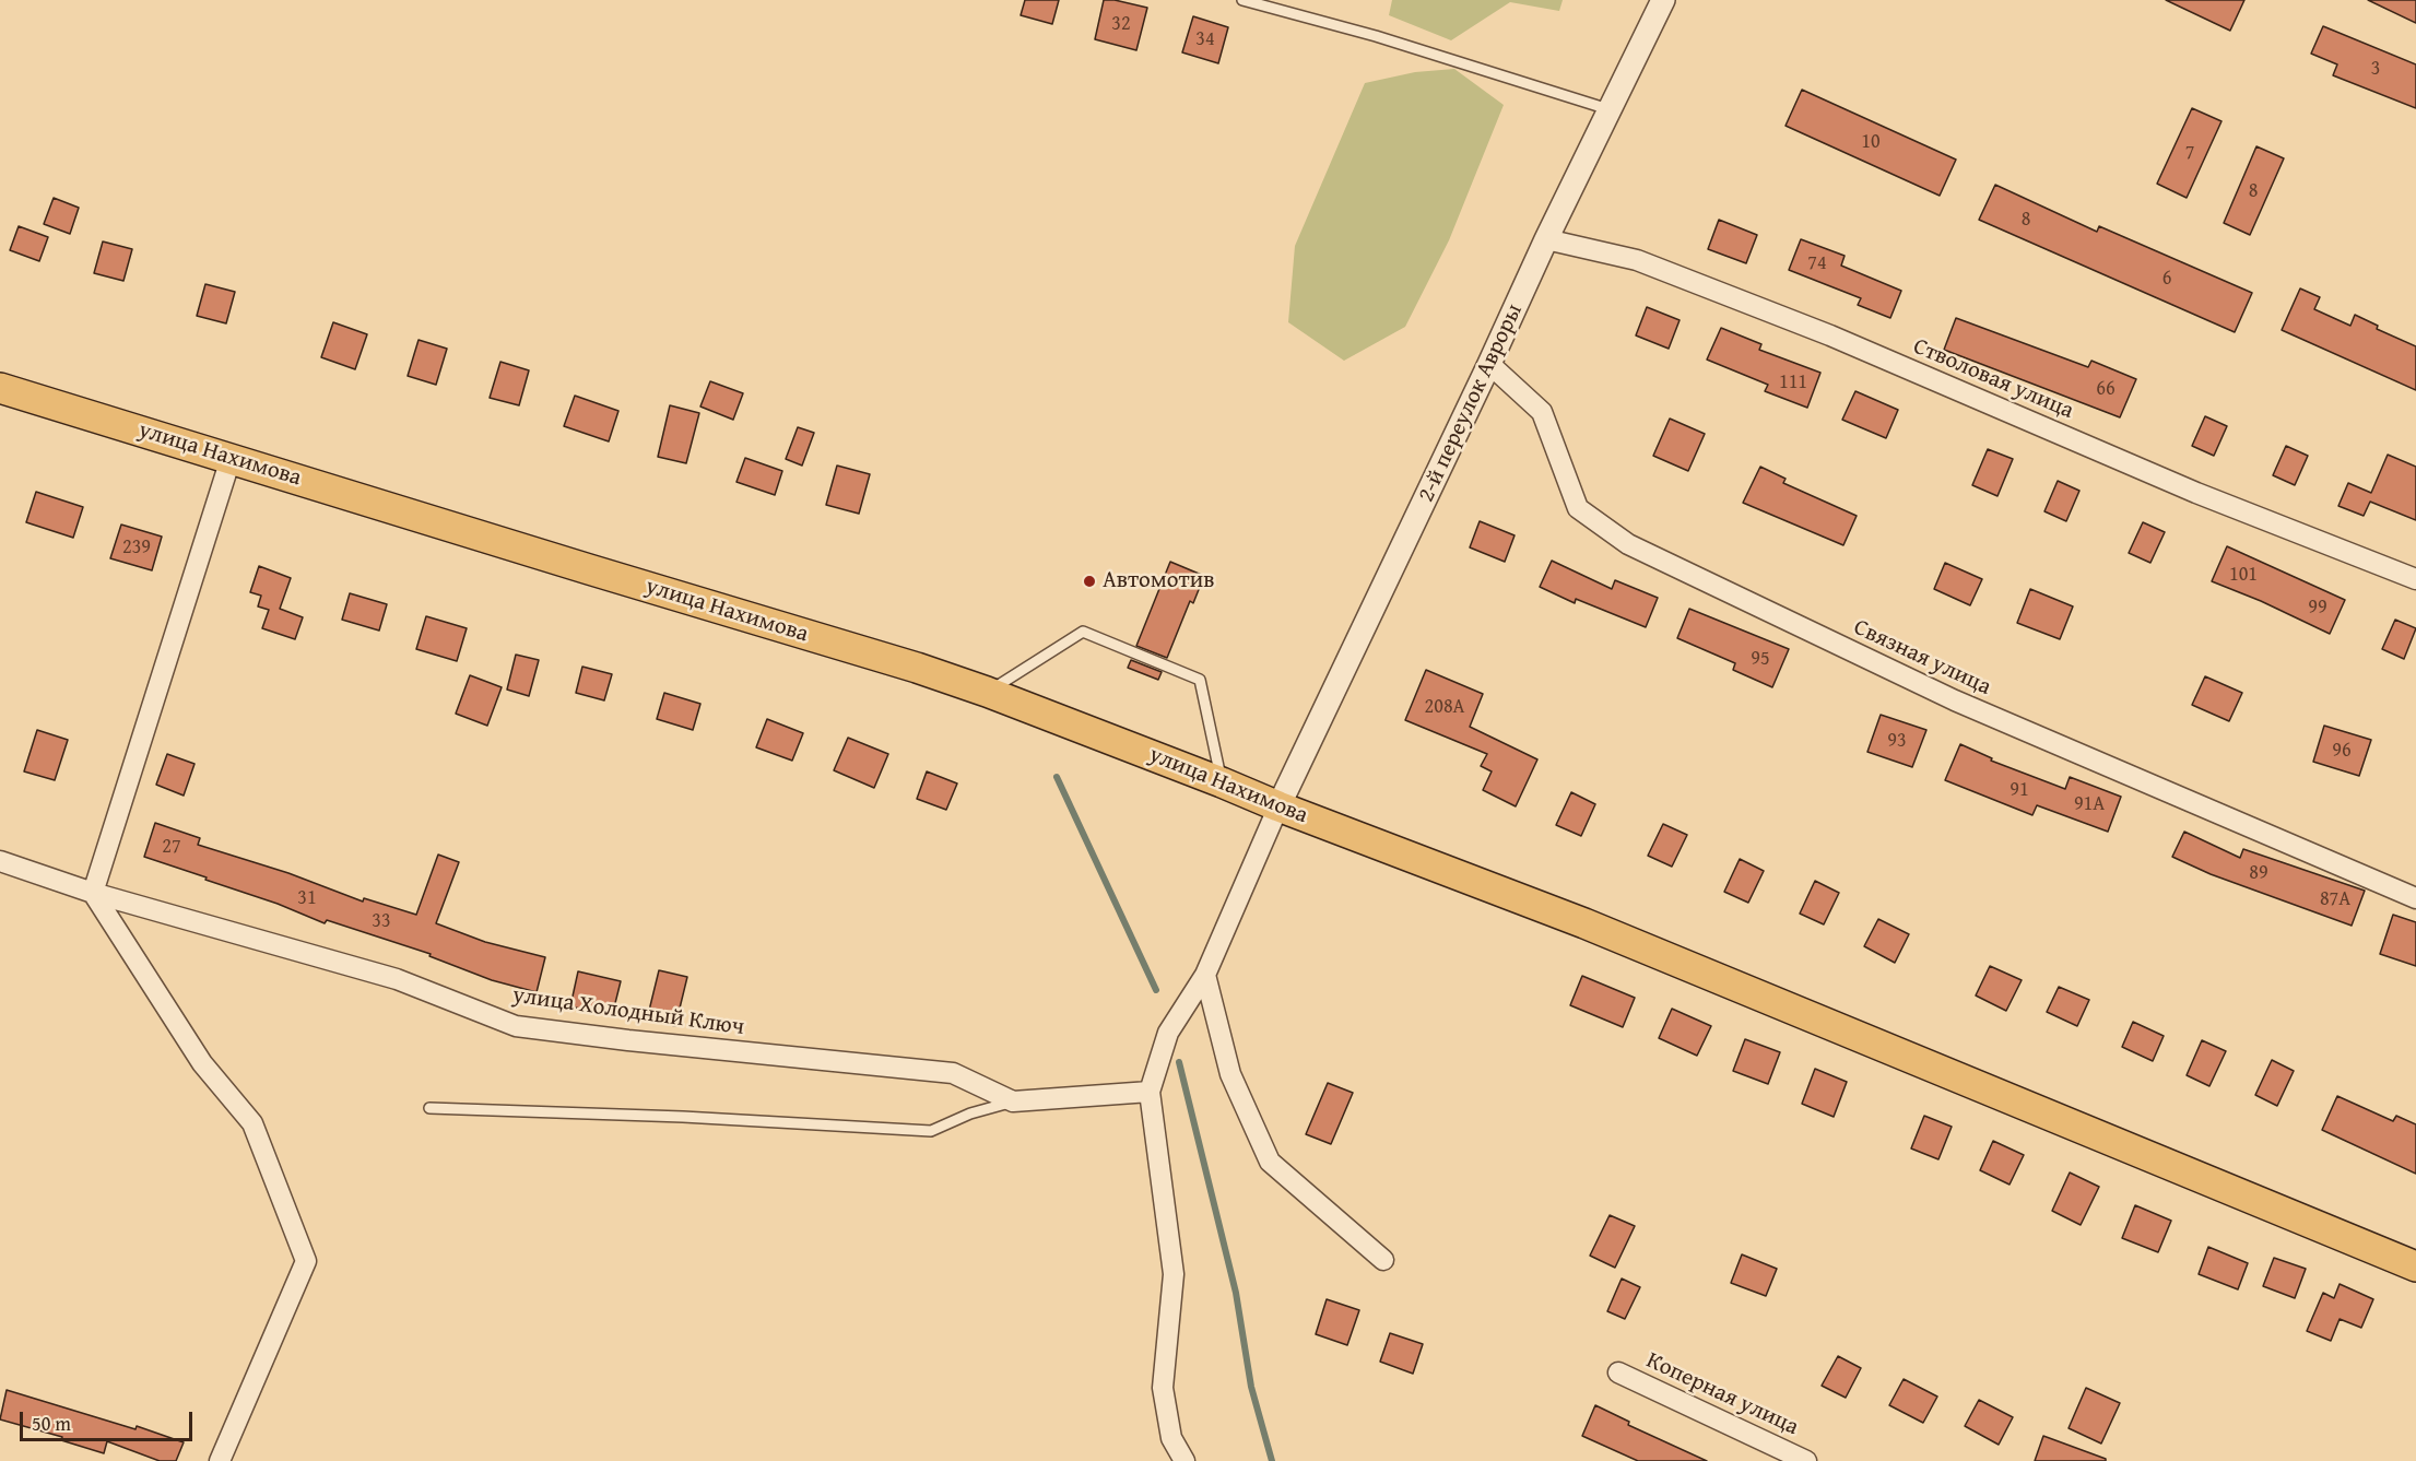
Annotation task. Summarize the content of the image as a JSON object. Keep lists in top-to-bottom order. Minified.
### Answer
{"streets":{"main road":["улица Нахимова"],"street":["Стволовая улица","2-й переулок Авроры","Связная улица","улица Холодный Ключ","Коперная улица"]},"crossings":[["Стволовая улица","2-й переулок Авроры"],["2-й переулок Авроры","улица Нахимова"],["2-й переулок Авроры","Связная улица"]],"places":["Автомотив"],"house_numbers":["32","34","3","10","7","8","8","74","6","111","66","239","101","99","95","208А","93","96","91","91А","27","89","31","87А","33"],"scale_bar":"50 m"}
